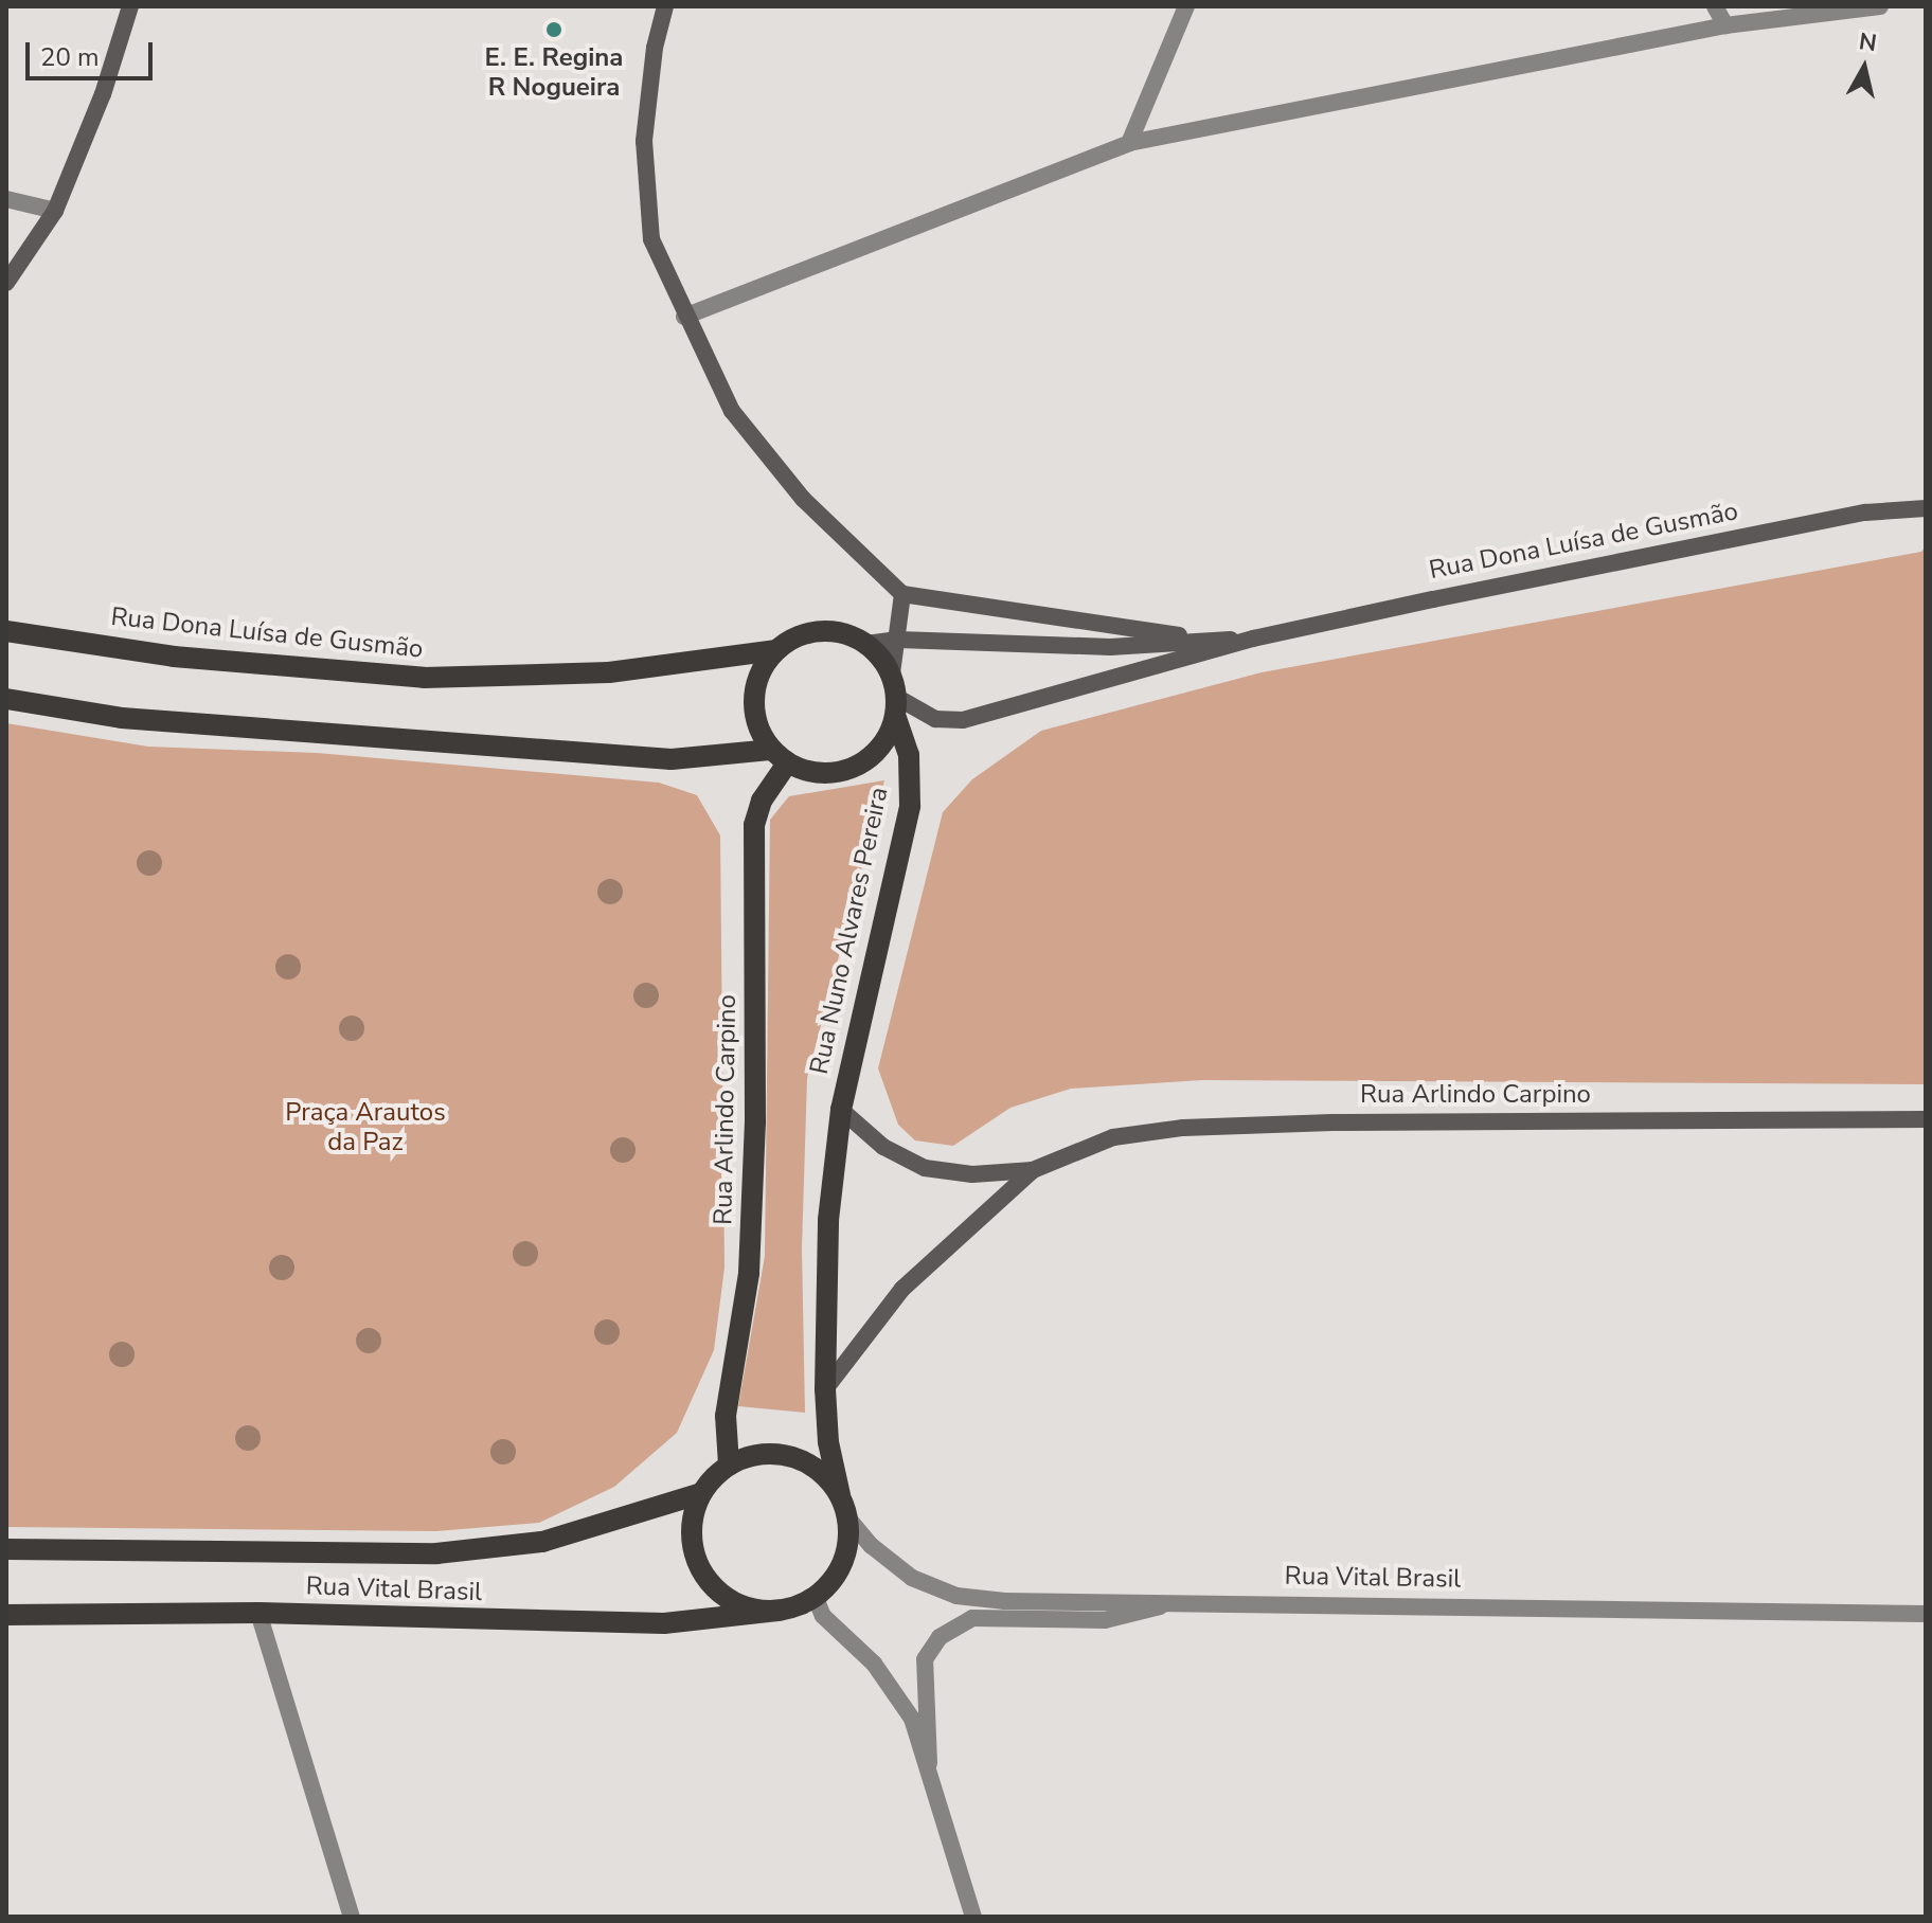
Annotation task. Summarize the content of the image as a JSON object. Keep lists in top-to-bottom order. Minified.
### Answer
{"streets":{"main road":["Rua Dona Luísa de Gusmão","Rua Nuno Alvares Pereira","Rua Arlindo Carpino","Rua Vital Brasil"]},"crossings":[["Rua Dona Luísa de Gusmão","Rua Nuno Alvares Pereira"],["Rua Dona Luísa de Gusmão","Rua Arlindo Carpino"],["Rua Nuno Alvares Pereira","Rua Arlindo Carpino"],["Rua Arlindo Carpino","Rua Vital Brasil"]],"parks":["Praça Arautos da Paz"],"places":["E. E. Regina R Nogueira"],"scale_bar":"20 m","north":"top"}
